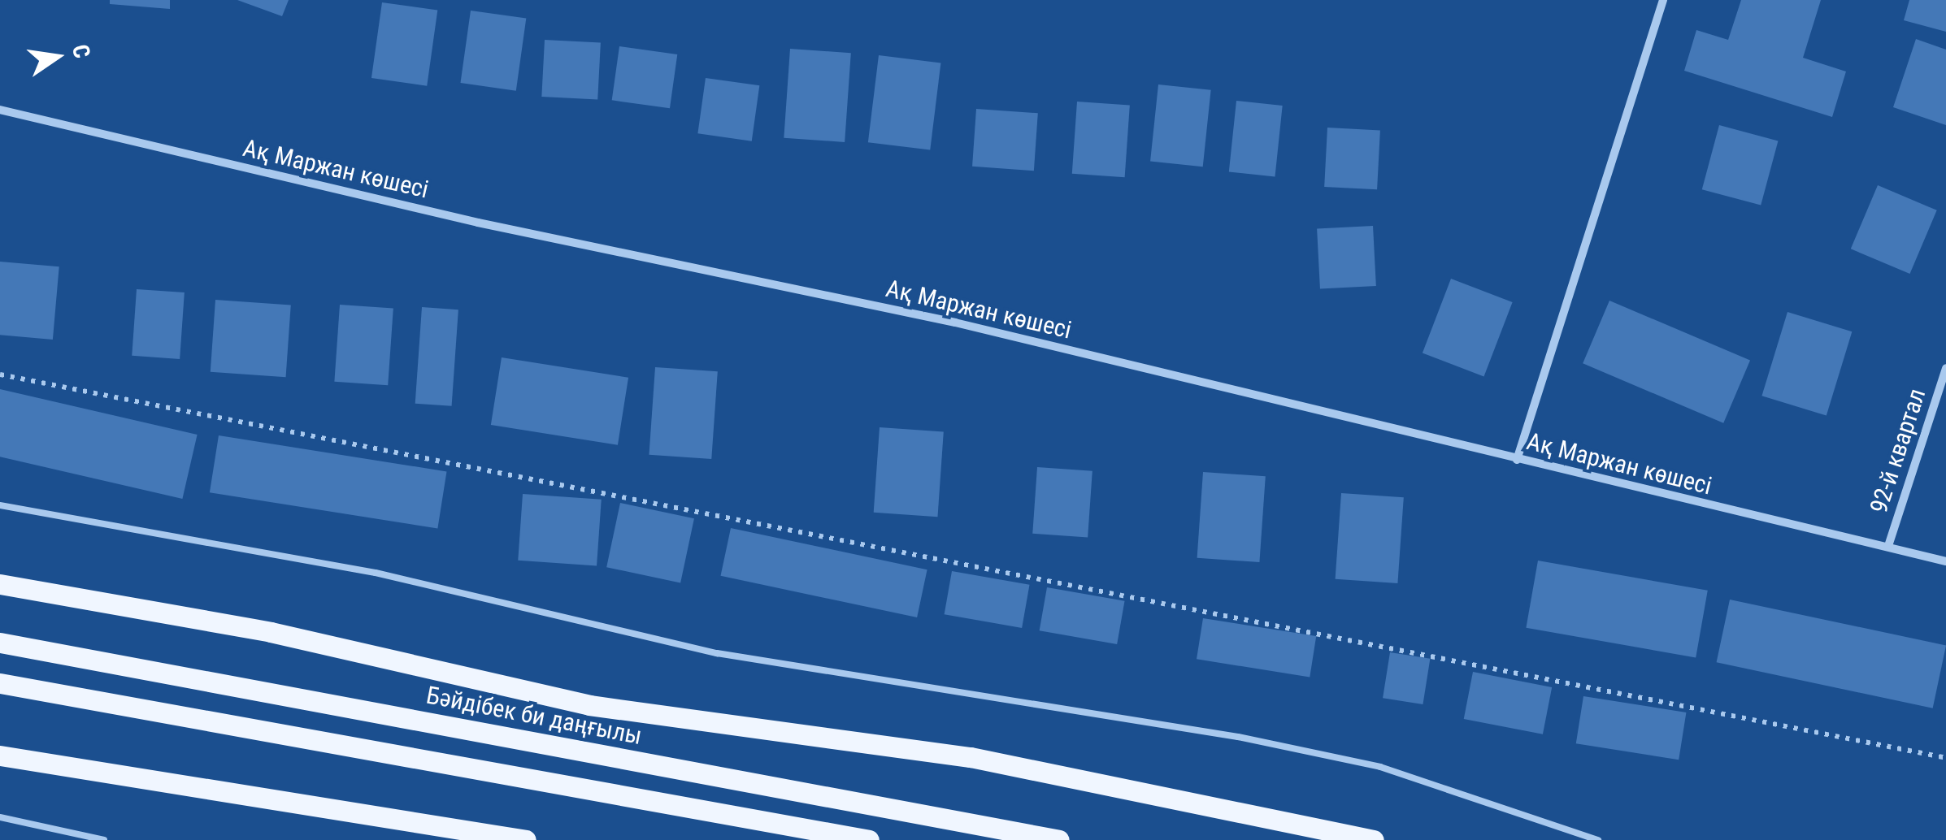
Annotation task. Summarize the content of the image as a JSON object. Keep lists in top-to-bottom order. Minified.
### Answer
{"streets":{"main road":["Бәйдібек би даңғылы"],"street":["Ақ Маржан көшесі","92-й квартал"]},"crossings":[["Ақ Маржан көшесі","92-й квартал"]],"north":"right"}
